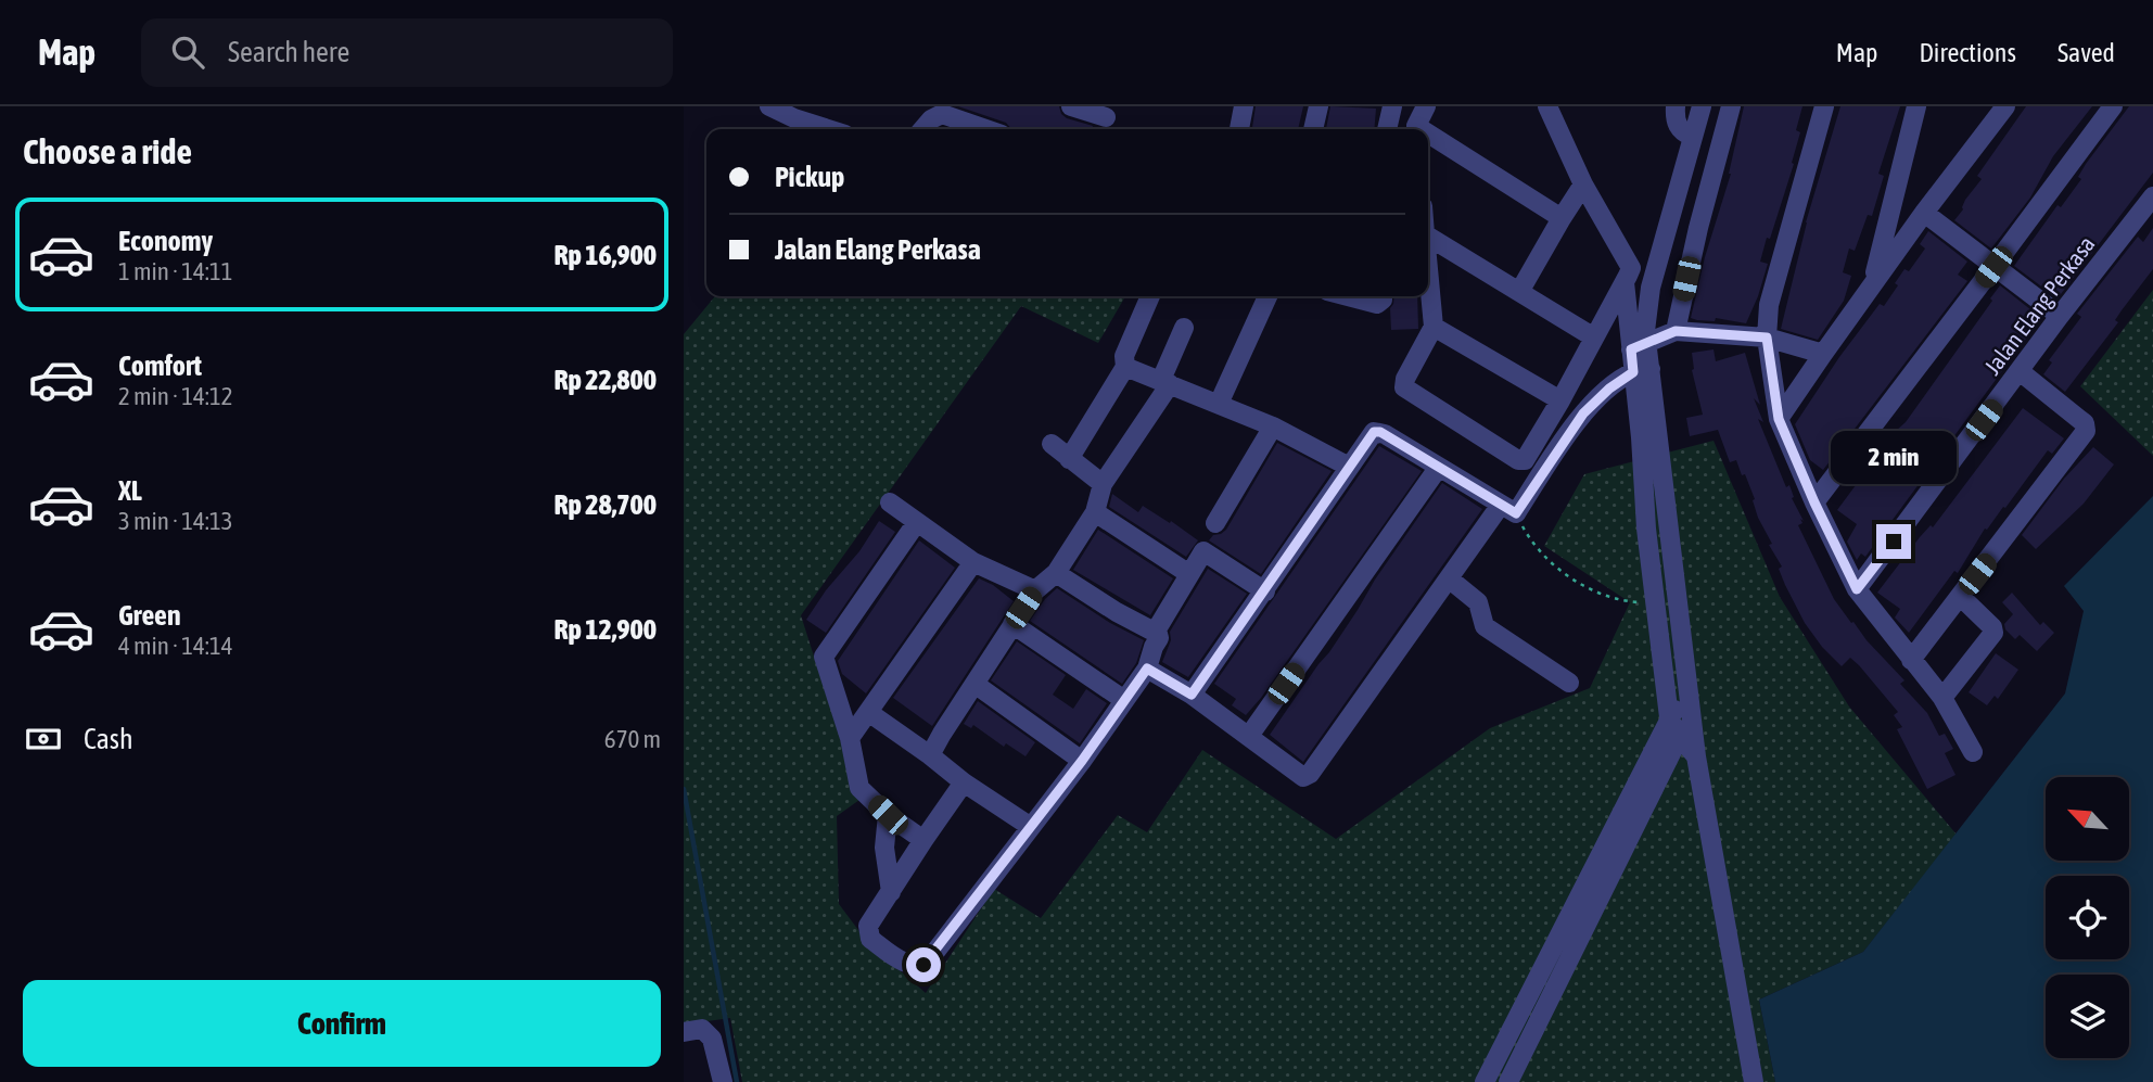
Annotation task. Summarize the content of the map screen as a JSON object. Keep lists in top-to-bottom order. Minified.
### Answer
{"streets":{"street":["Jalan Elang Perkasa"]},"north":"top left","page":{"header":"Map","search":"Search here","nav":["Map","Directions","Saved"],"heading":"Choose a ride","banner":["Pickup","Jalan Elang Perkasa"],"list":[{"name":"Economy","note":"1 min · 14:11","value":"Rp 16,900"},{"name":"Comfort","note":"2 min · 14:12","value":"Rp 22,800"},{"name":"XL","note":"3 min · 14:13","value":"Rp 28,700"},{"name":"Green","note":"4 min · 14:14","value":"Rp 12,900"}],"bubble":"2 min","pay":["Cash","670 m"],"buttons":"Confirm"}}
